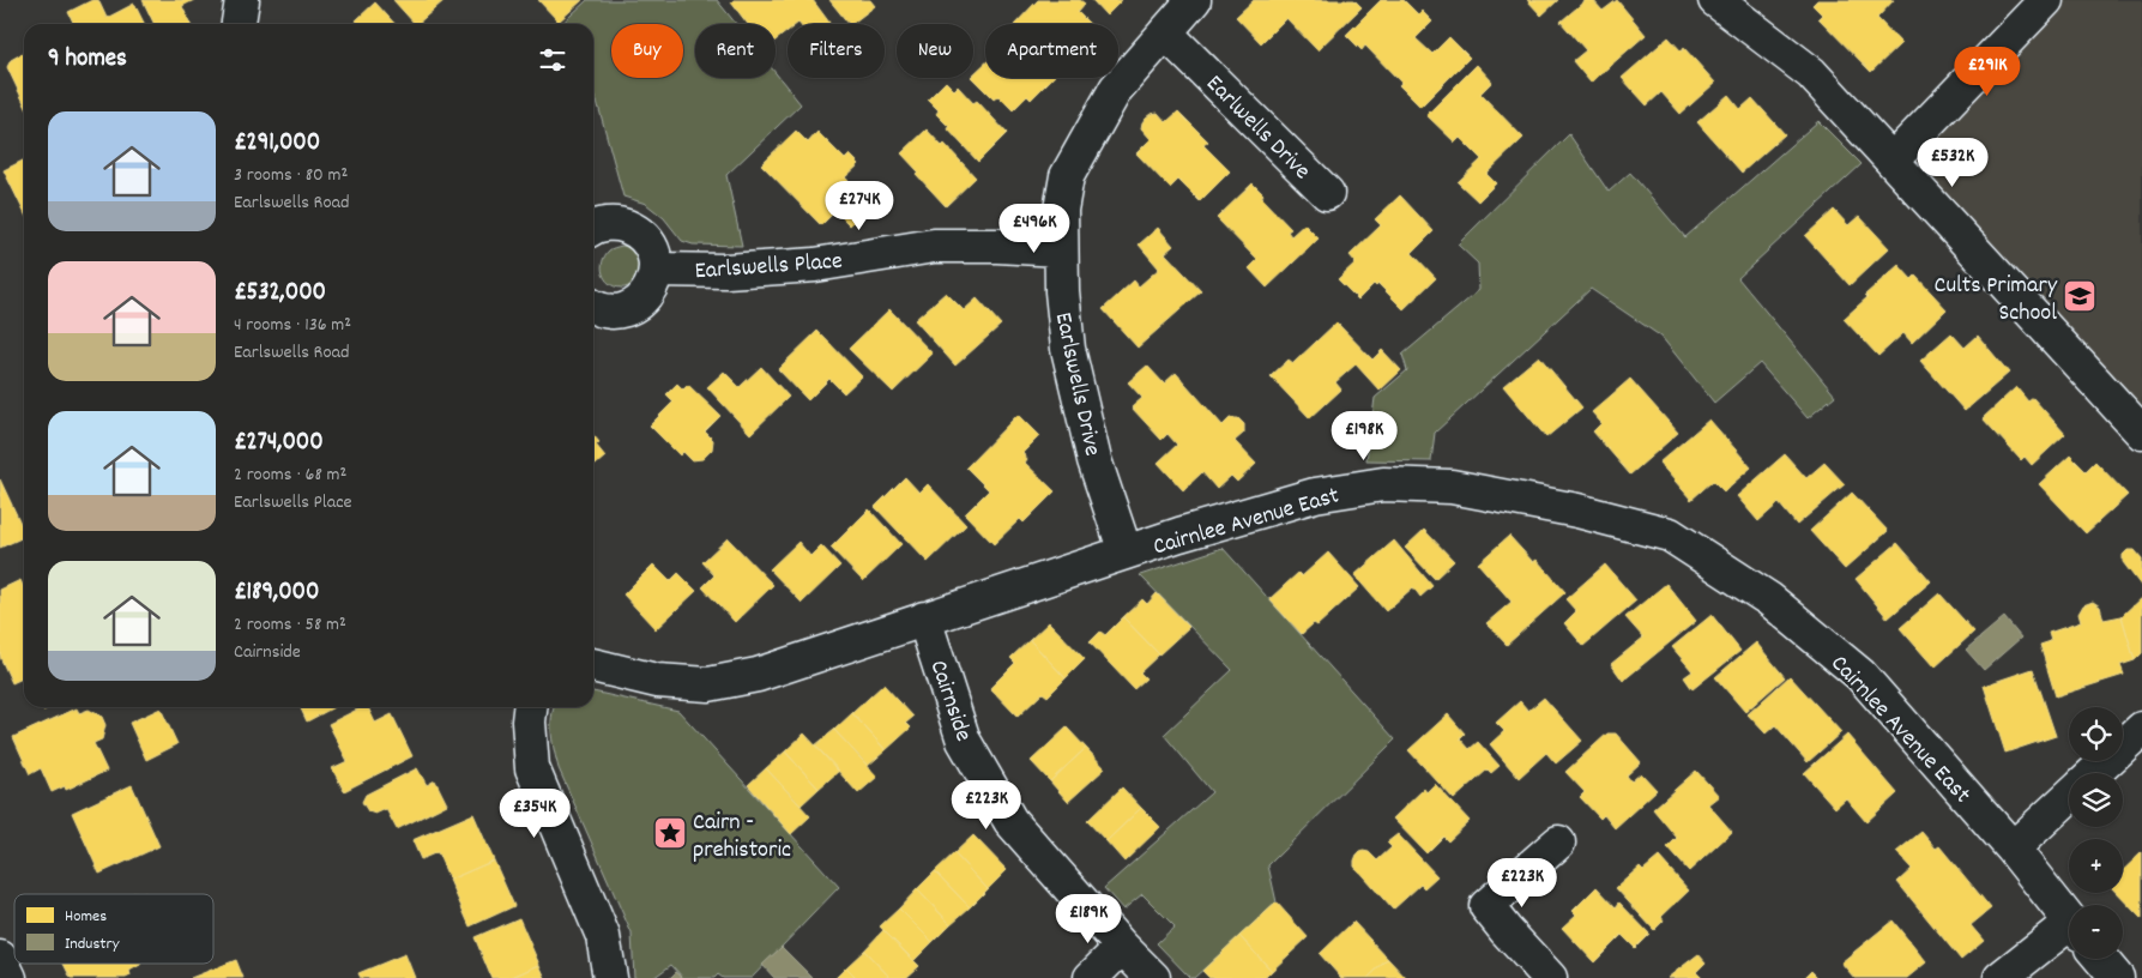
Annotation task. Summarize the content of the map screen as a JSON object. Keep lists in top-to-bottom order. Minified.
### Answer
{"streets":{"street":["Earlwells Drive","Earlswells Place","Earlswells Drive","Cairnlee Avenue East","Cairnside"]},"crossings":[["Earlwells Drive","Earlswells Drive"],["Earlswells Place","Earlswells Drive"],["Earlswells Drive","Cairnlee Avenue East"],["Cairnlee Avenue East","Cairnside"]],"places":{"school or university":["Cults Primary School"],"place":["Cairn - prehistoric"]},"legend":["Homes","Industry"],"page":{"chip":["Buy","Rent","Filters","New","Apartment"],"heading":"9 homes","price":["£291K","£532K","£274K","£496K","£198K","£223K","£354K","£223K","£189K"],"list":[{"name":"£291,000","note":"3 rooms · 80 m² · Earlswells Road"},{"name":"£532,000","note":"4 rooms · 136 m² · Earlswells Road"},{"name":"£274,000","note":"2 rooms · 68 m² · Earlswells Place"},{"name":"£189,000","note":"2 rooms · 58 m² · Cairnside"}],"map_buttons":["+","−"]}}
